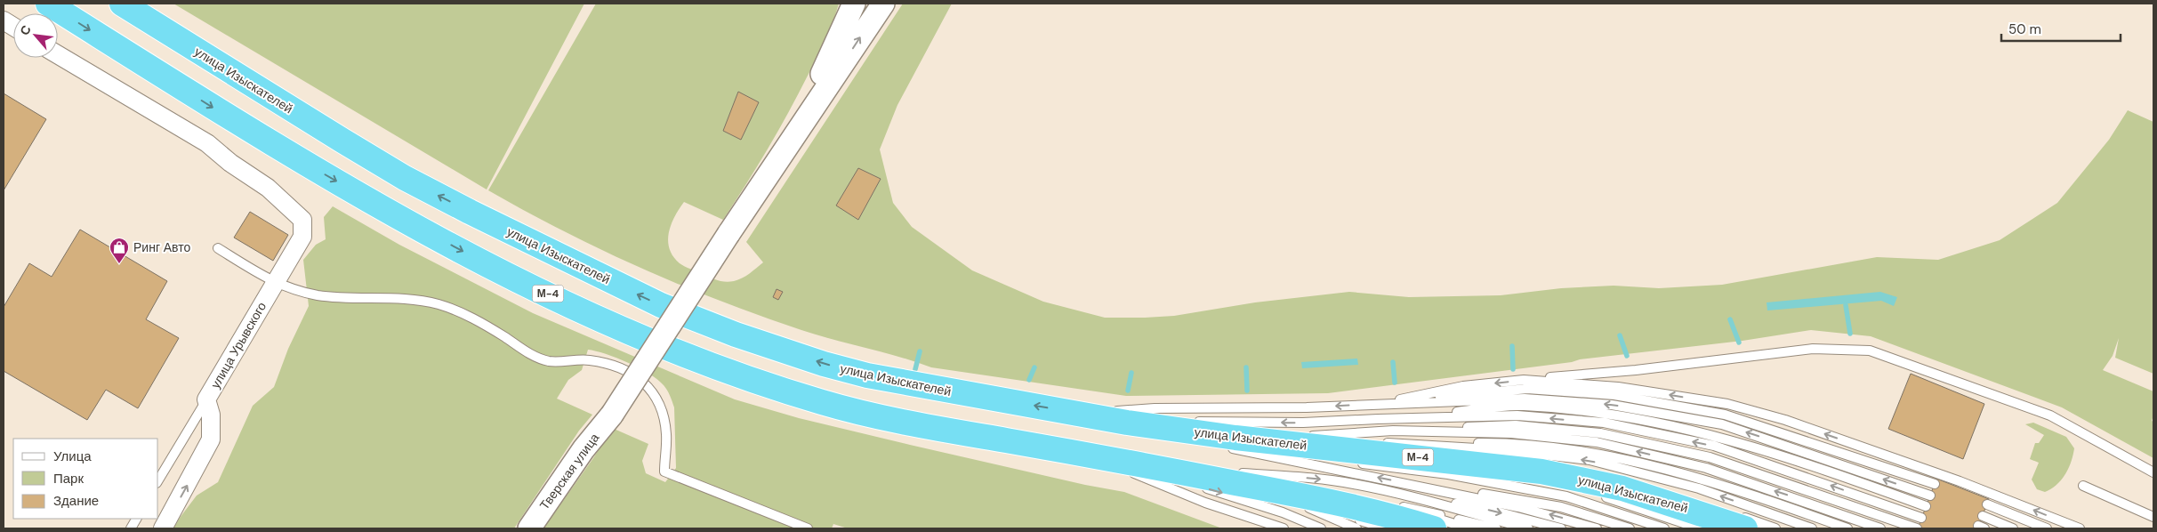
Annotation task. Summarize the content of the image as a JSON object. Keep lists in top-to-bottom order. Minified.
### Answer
{"streets":{"highway":["улица Изыскателей","М-4"],"street":["улица Урывского","Тверская улица"]},"places":{"shop":["Ринг Авто"]},"legend":["Улица","Парк","Здание"],"scale_bar":"50 m","north":"top left"}
